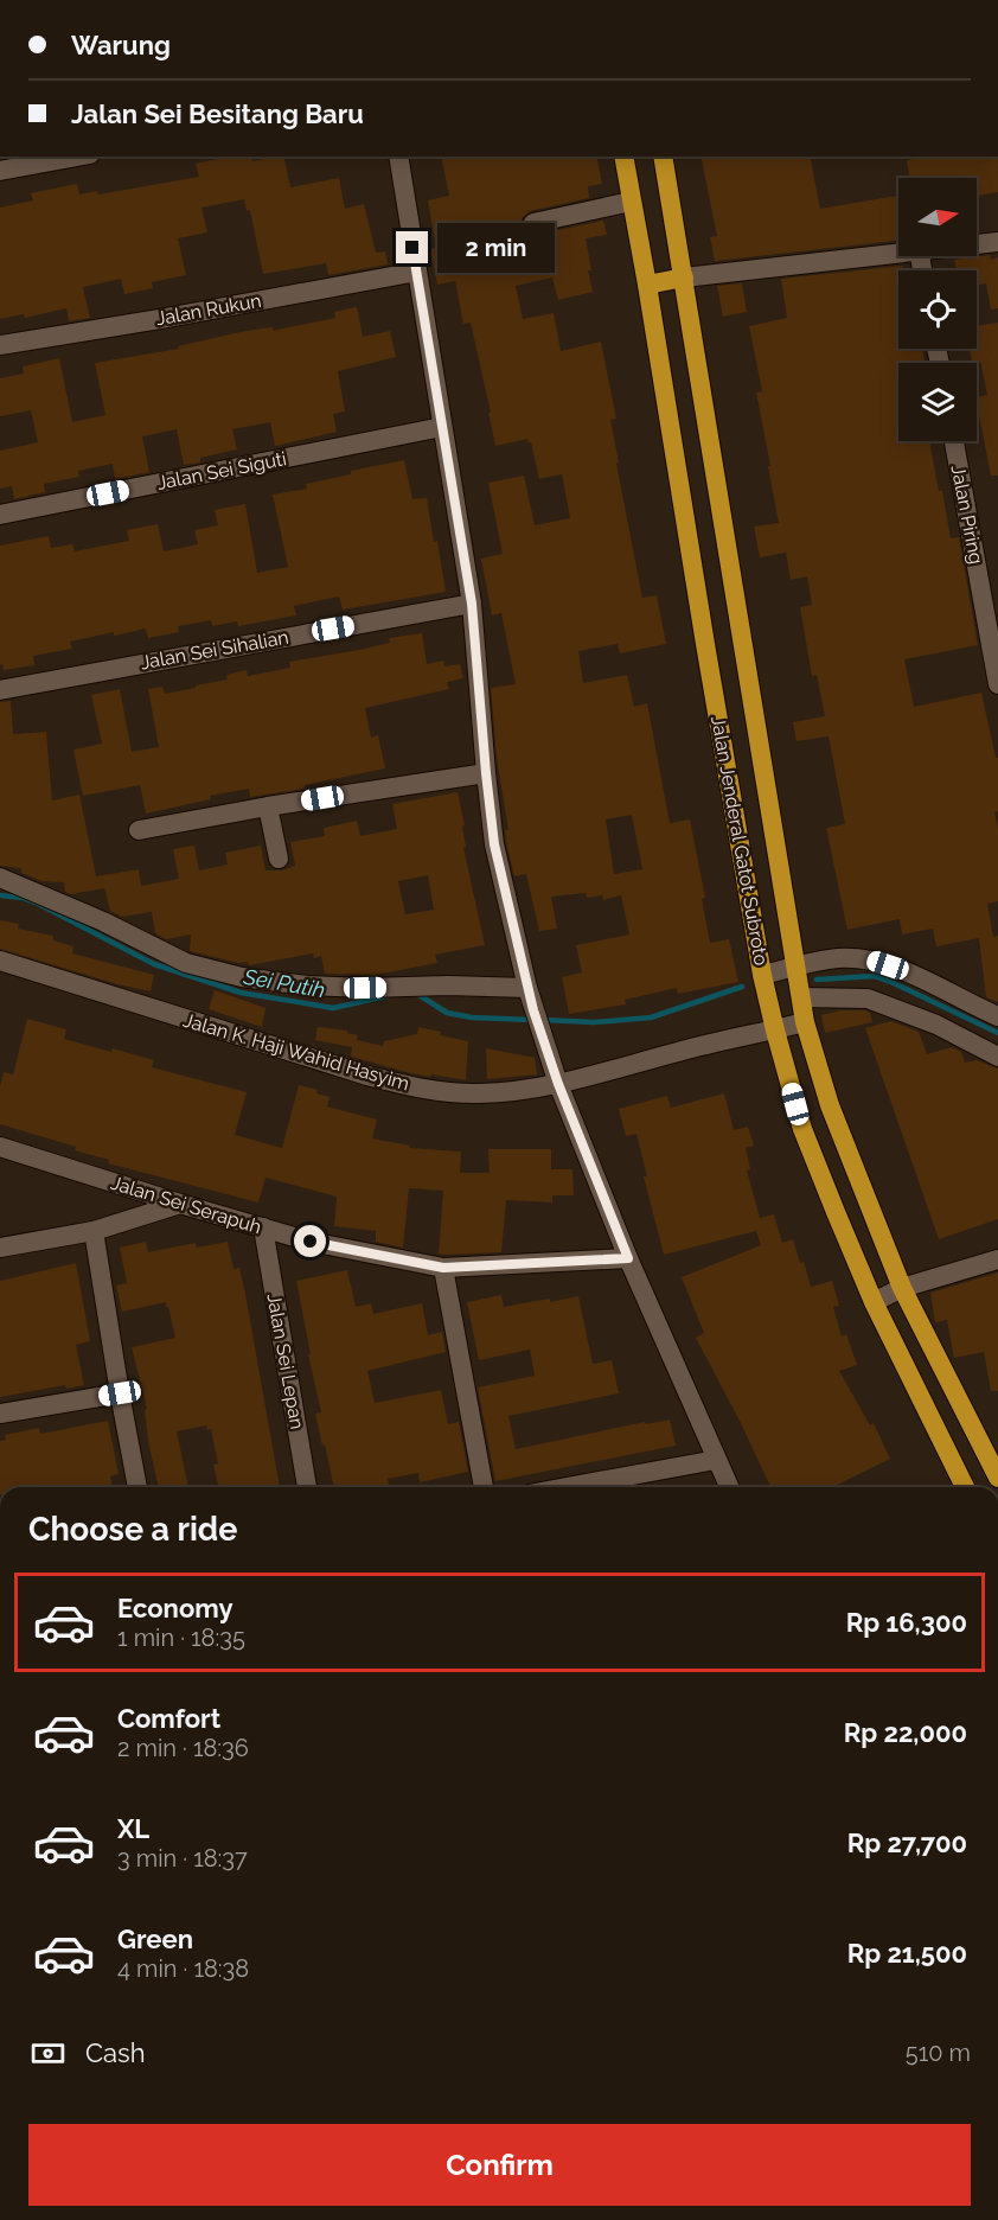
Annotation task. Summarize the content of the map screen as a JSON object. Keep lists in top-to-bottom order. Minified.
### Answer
{"streets":{"main road":["Jalan Jenderal Gatot Subroto"],"street":["Jalan Rukun","Jalan Sei Siguti","Jalan Piring","Jalan Sei Sihalian","Jalan K. Haji Wahid Hasyim","Jalan Sei Serapuh","Jalan Sei Lepan"]},"crossings":[["Jalan Jenderal Gatot Subroto","Jalan K. Haji Wahid Hasyim"],["Jalan Sei Serapuh","Jalan Sei Lepan"]],"water":["Sei Putih"],"north":"right","page":{"banner":["Warung","Jalan Sei Besitang Baru"],"bubble":"2 min","heading":"Choose a ride","list":[{"name":"Economy","note":"1 min · 18:35","value":"Rp 16,300"},{"name":"Comfort","note":"2 min · 18:36","value":"Rp 22,000"},{"name":"XL","note":"3 min · 18:37","value":"Rp 27,700"},{"name":"Green","note":"4 min · 18:38","value":"Rp 21,500"}],"pay":["Cash","510 m"],"buttons":"Confirm"}}
